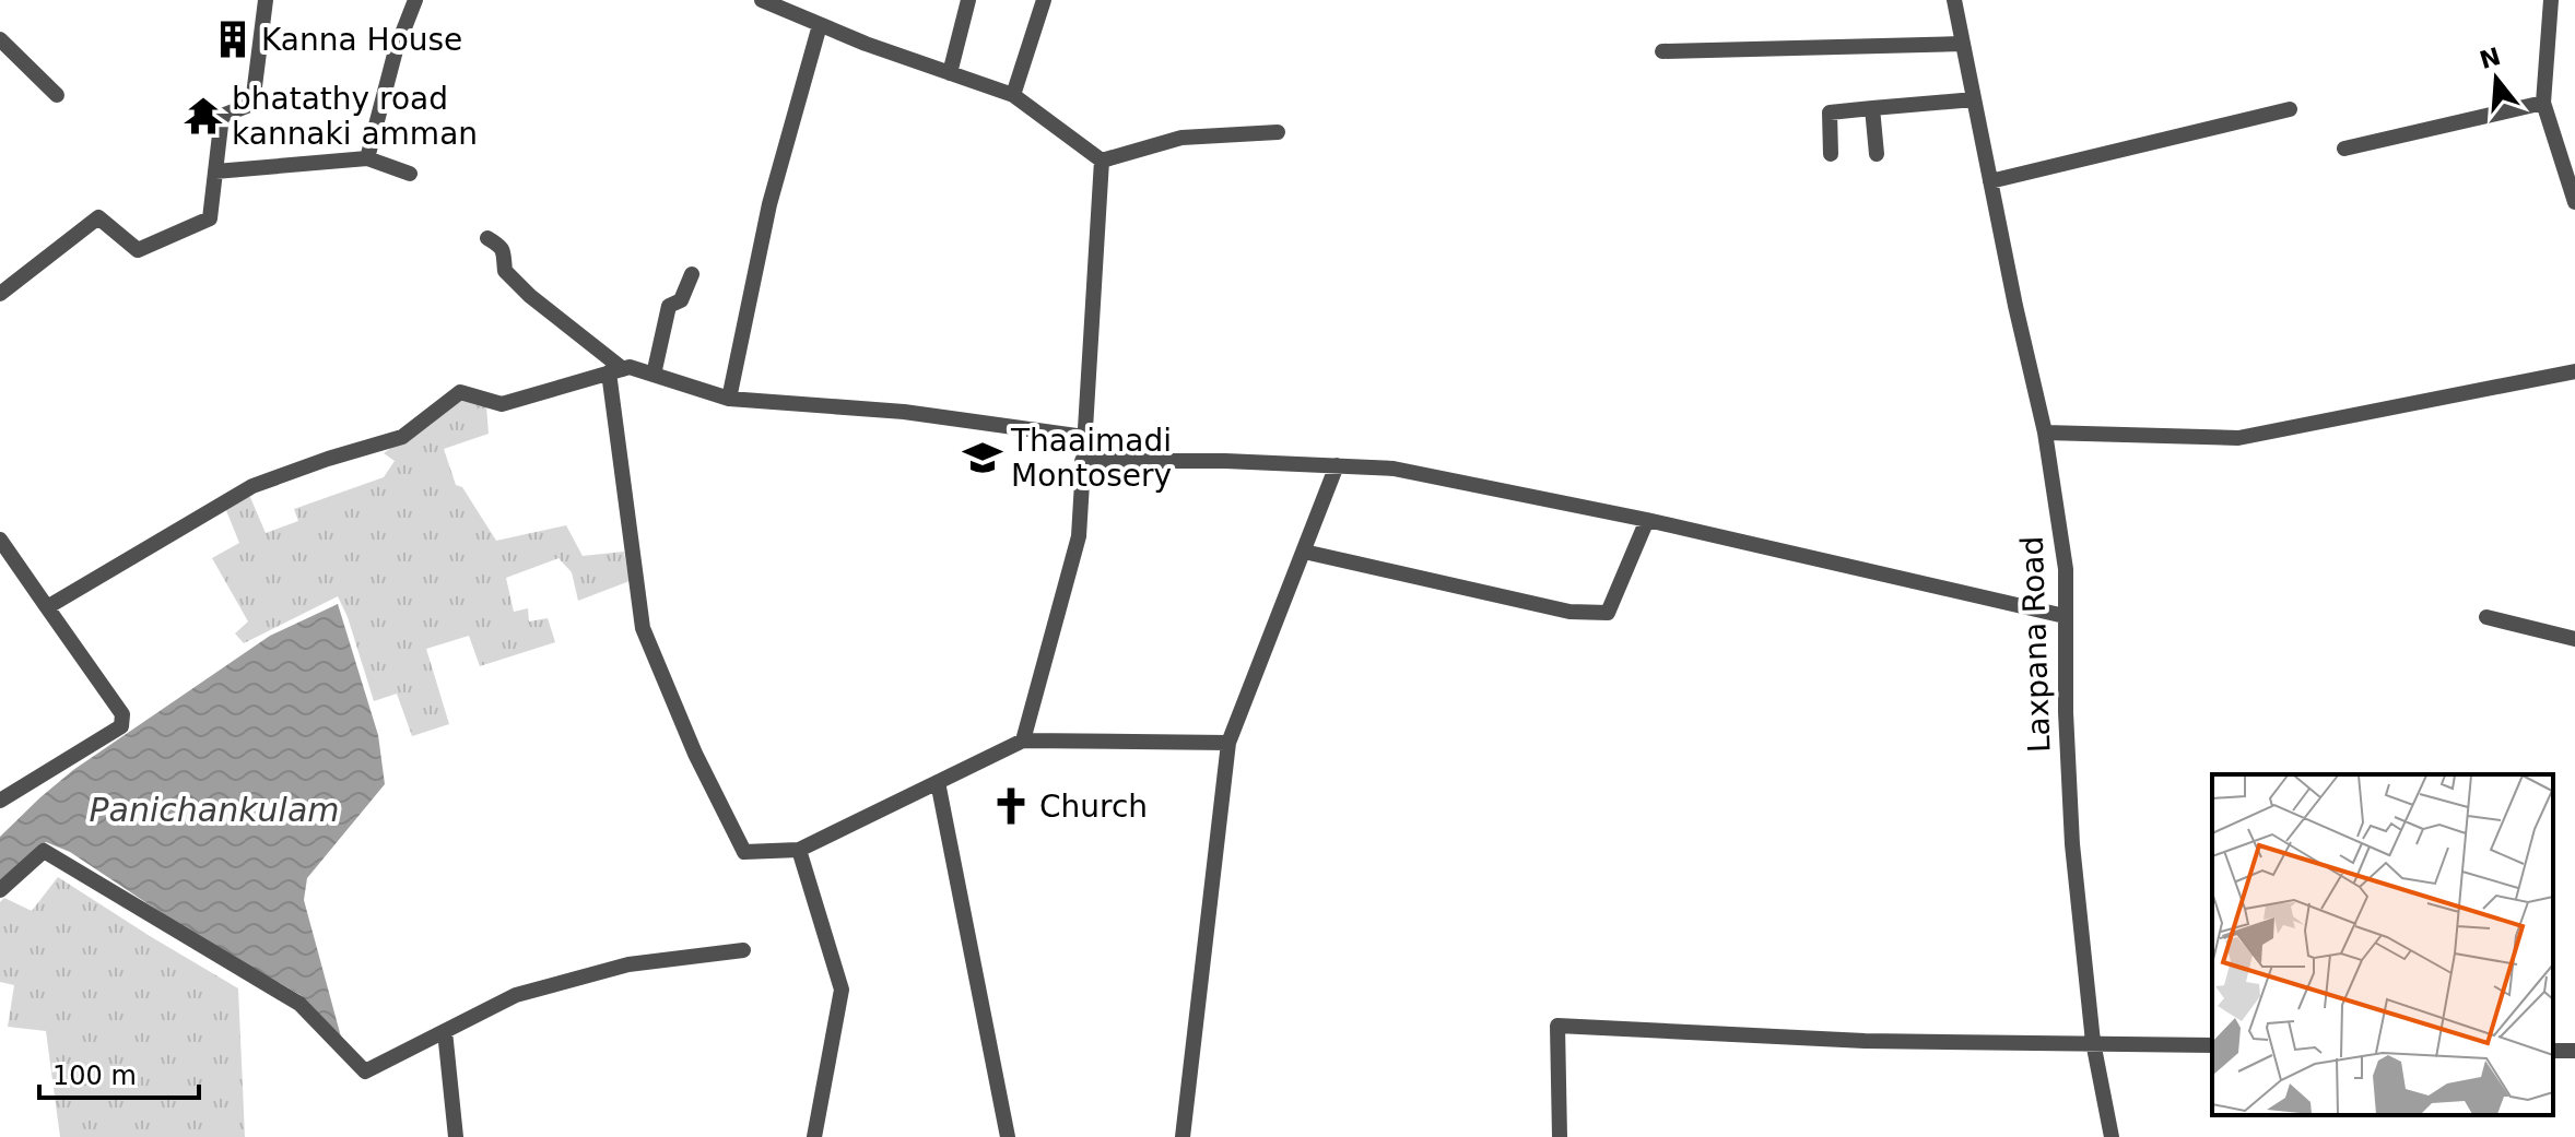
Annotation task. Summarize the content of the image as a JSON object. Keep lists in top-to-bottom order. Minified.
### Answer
{"streets":{"street":["Laxpana Road"]},"water":["Panichankulam"],"places":{"building":["Kanna House"],"temple":["bhatathy road kannaki amman"],"school or university":["Thaaimadi Montosery"],"church":["Church"]},"scale_bar":"100 m","north":"top"}
